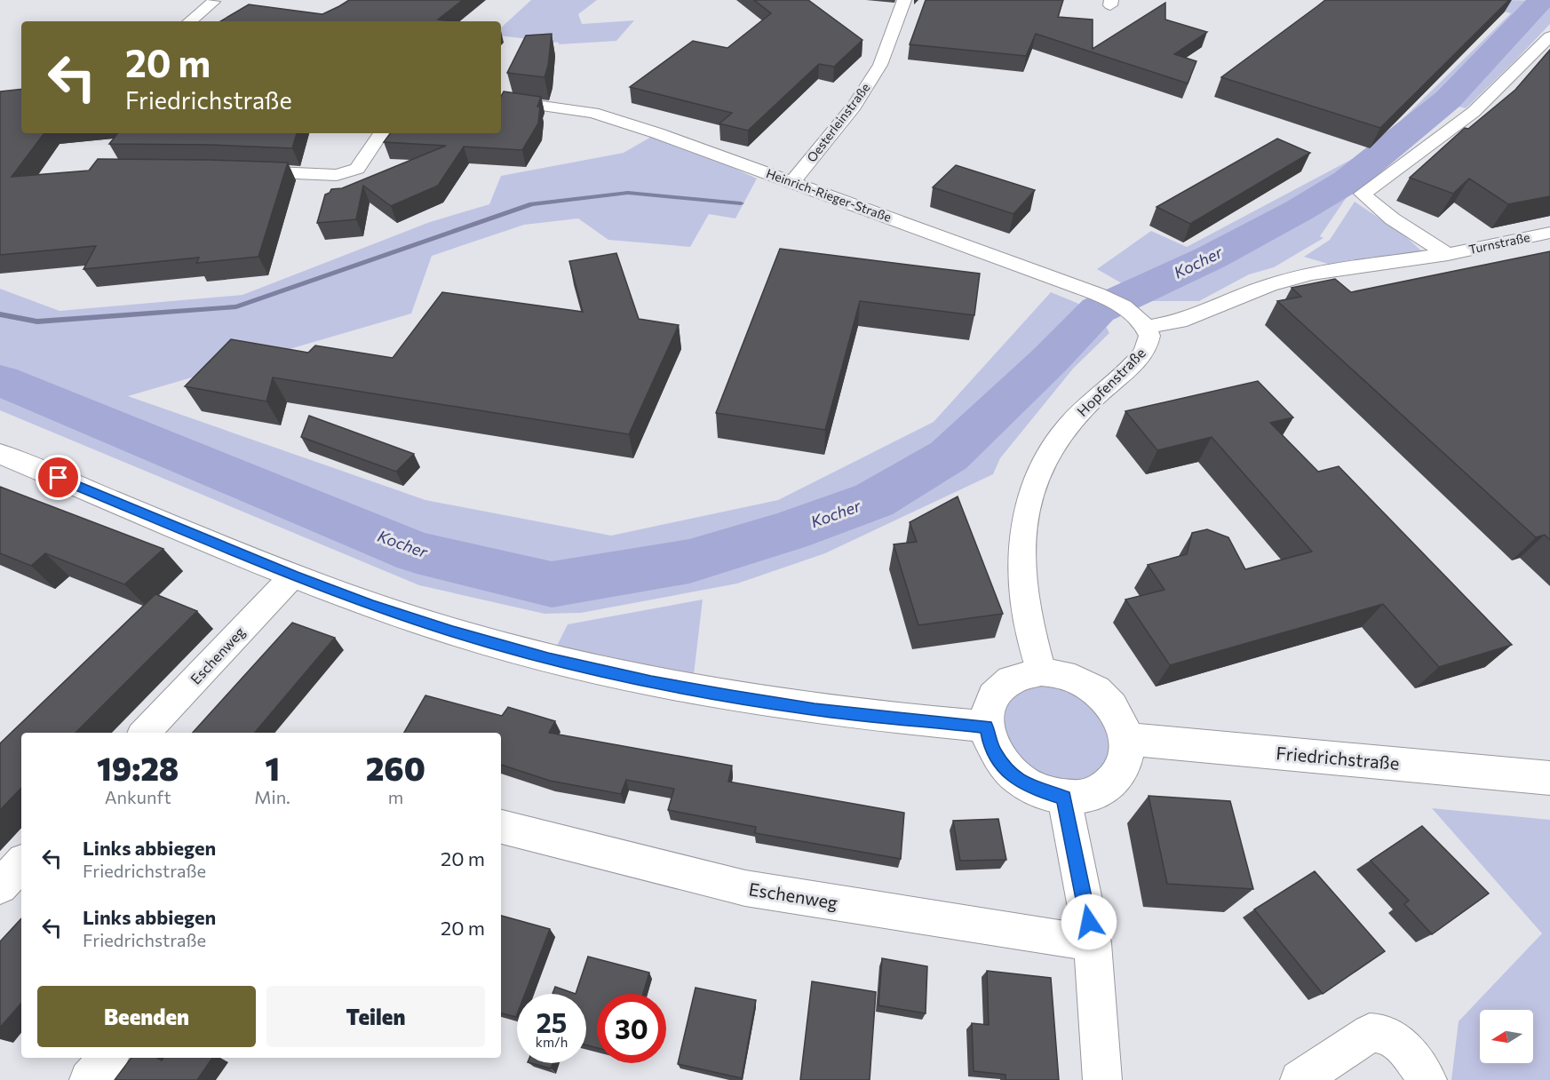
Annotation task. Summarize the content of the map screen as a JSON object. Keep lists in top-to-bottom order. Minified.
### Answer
{"streets":{"main road":["Friedrichstraße"],"street":["Oesterleinstraße","Heinrich-Rieger-Straße","Turnstraße","Hopfenstraße","Eschenweg"]},"crossings":[["Oesterleinstraße","Heinrich-Rieger-Straße"],["Heinrich-Rieger-Straße","Hopfenstraße"],["Turnstraße","Hopfenstraße"],["Hopfenstraße","Friedrichstraße"]],"water":["Kocher"],"north":"left","page":{"turn":["20 m","Friedrichstraße"],"eta":["19:28","Ankunft","1","Min.","260","m"],"list":[{"name":"Links abbiegen","note":"Friedrichstraße","value":"20 m"},{"name":"Links abbiegen","note":"Friedrichstraße","value":"20 m"}],"buttons":["Beenden","Teilen"],"speed":"25 km/h","limit":"30"}}
